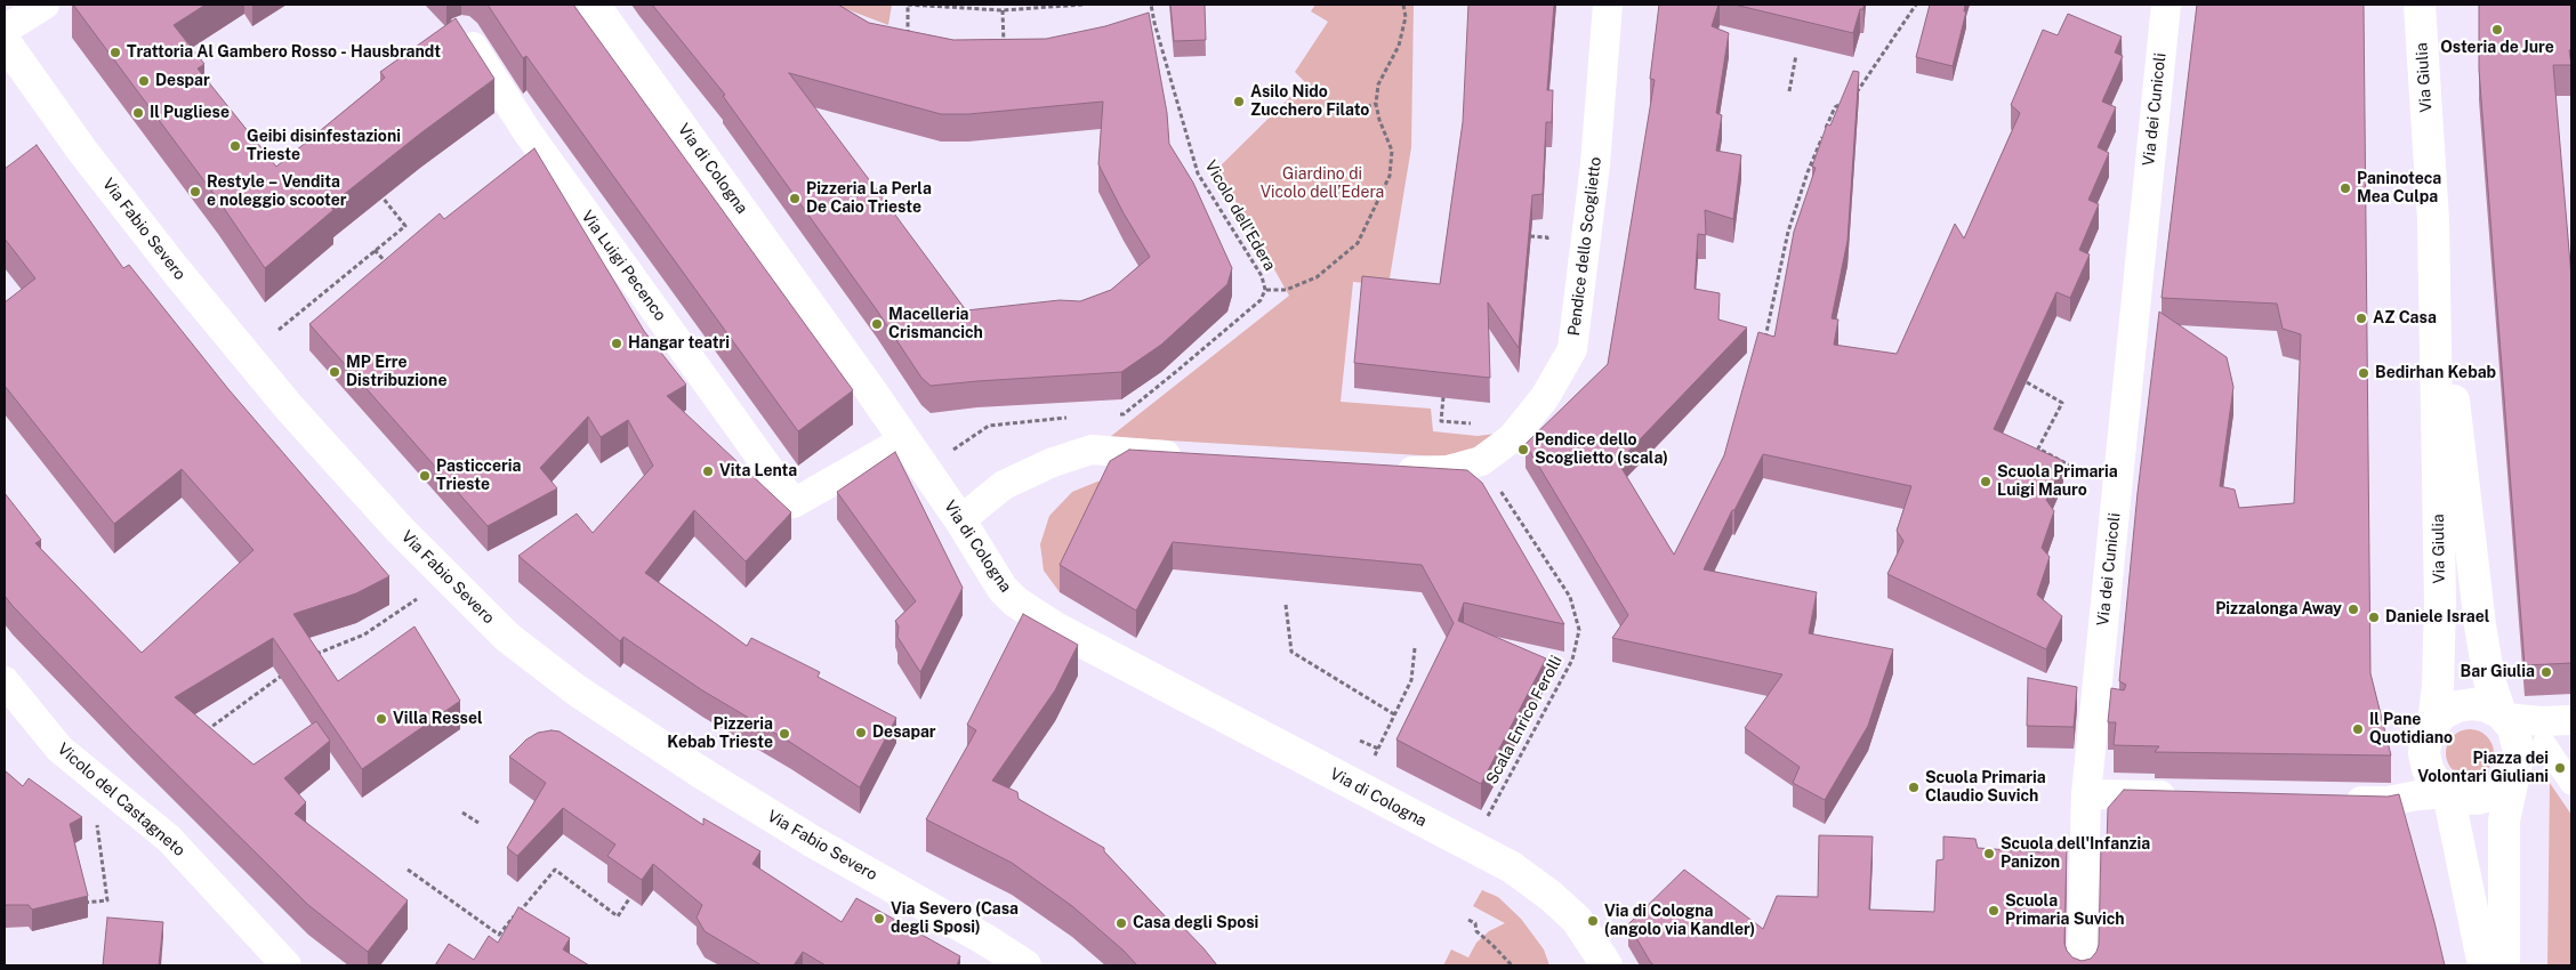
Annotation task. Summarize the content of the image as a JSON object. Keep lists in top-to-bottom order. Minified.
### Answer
{"streets":{"main road":["Via Giulia","Via di Cologna","Via Fabio Severo"],"street":["Via dei Cunicoli","Pendice dello Scoglietto","Via Luigi Pecenco","Vicolo del Castagneto"],"path":["Vicolo dell'Edera","Scala Enrico Ferolli"]},"crossings":[["Via di Cologna","Via Luigi Pecenco"]],"parks":["Giardino di Vicolo dell’Edera"],"places":["Osteria de Jure","Trattoria Al Gambero Rosso - Hausbrandt","Despar","Asilo Nido Zucchero Filato","Il Pugliese","Geibi disinfestazioni Trieste","Paninoteca Mea Culpa","Restyle – Vendita e noleggio scooter","Pizzeria La Perla De Caio Trieste","AZ Casa","Macelleria Crismancich","Hangar teatri","MP Erre Distribuzione","Bedirhan Kebab","Pendice dello Scoglietto (scala)","Vita Lenta","Pasticceria Trieste","Scuola Primaria Luigi Mauro","Pizzalonga Away","Daniele Israel","Bar Giulia","Villa Ressel","Il Pane Quotidiano","Desapar","Pizzeria Kebab Trieste","Piazza dei Volontari Giuliani","Scuola Primaria Claudio Suvich","Scuola dell'Infanzia Panizon","Scuola Primaria Suvich","Via Severo (Casa degli Sposi)","Via di Cologna (angolo via Kandler)","Casa degli Sposi"]}
